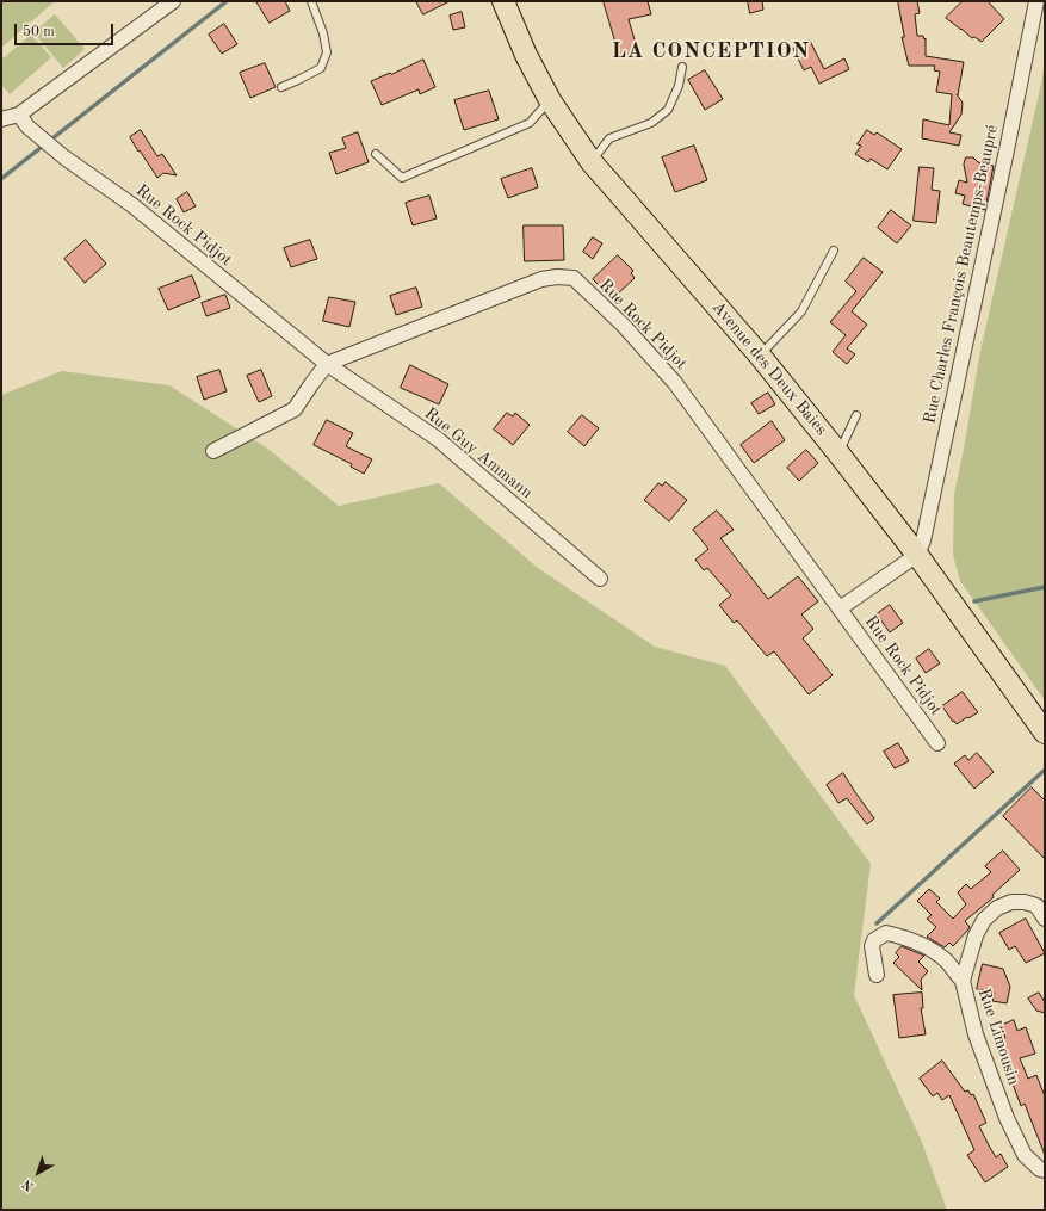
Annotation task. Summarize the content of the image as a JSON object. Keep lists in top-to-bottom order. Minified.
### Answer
{"streets":{"main road":["Avenue des Deux Baies"],"street":["Rue Rock Pidjot","Rue Charles François Beautemps-Beaupré","Rue Guy Ammann","Rue Limousin"]},"crossings":[["Rue Rock Pidjot","Rue Charles François Beautemps-Beaupré"],["Rue Rock Pidjot","Avenue des Deux Baies"],["Rue Rock Pidjot","Rue Guy Ammann"],["Rue Charles François Beautemps-Beaupré","Avenue des Deux Baies"]],"districts":["LA CONCEPTION"],"scale_bar":"50 m","north":"bottom left"}
